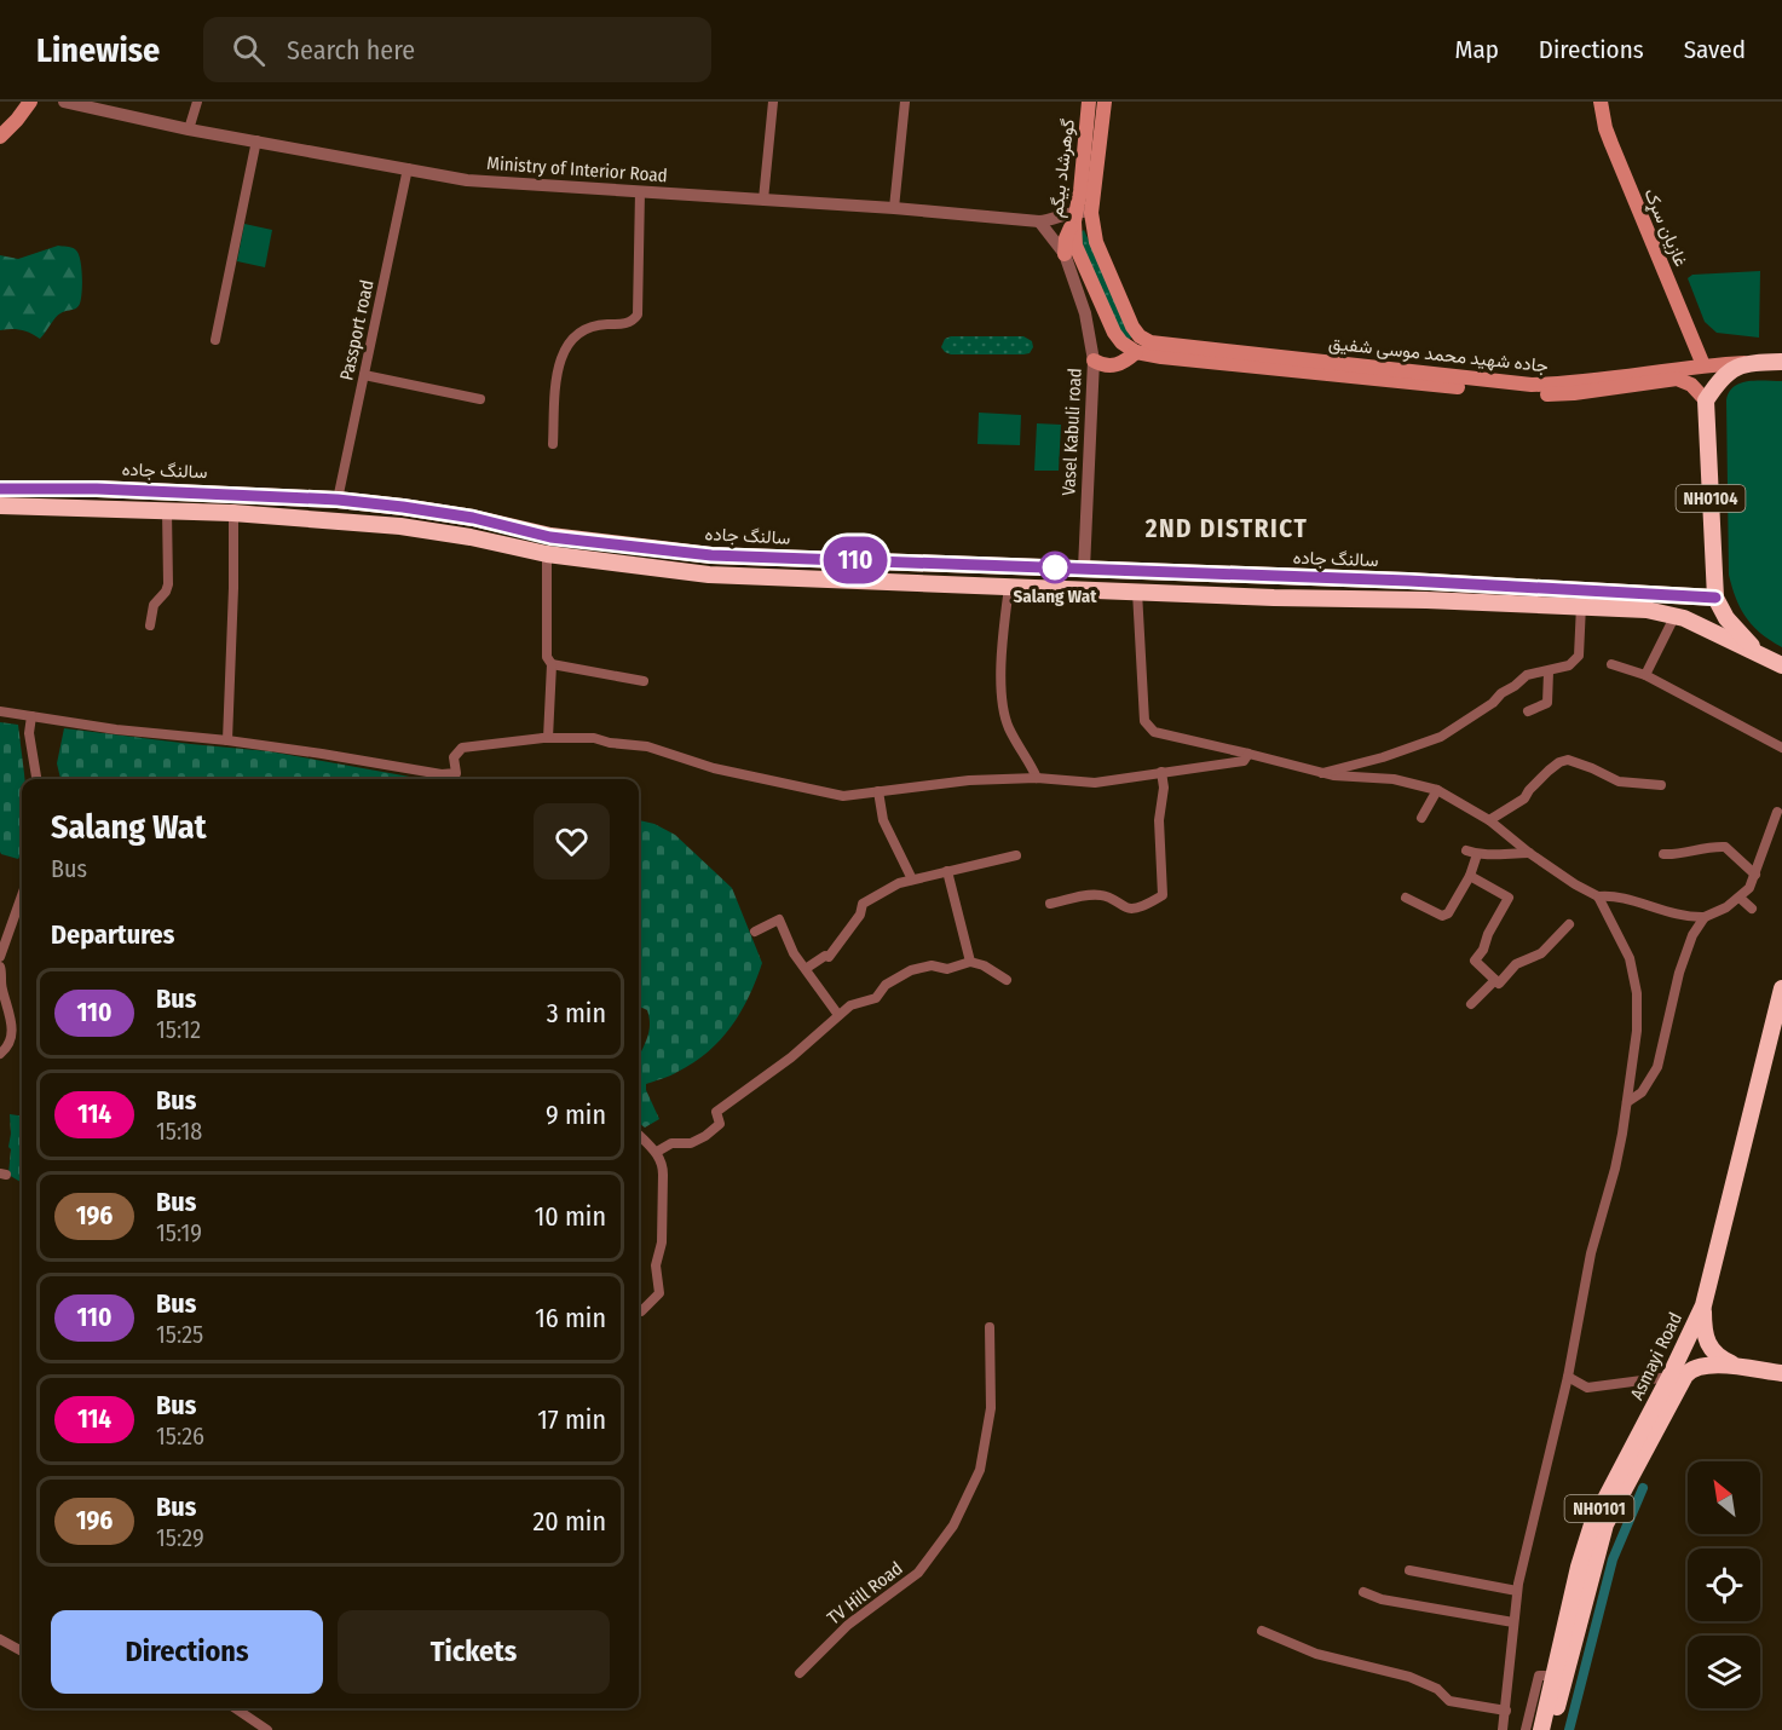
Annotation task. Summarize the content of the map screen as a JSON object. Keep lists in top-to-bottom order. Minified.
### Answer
{"streets":{"highway":["سالنگ جاده","NH0104","Asmayi Road","NH0101"],"main road":["گوهرشاد بیگم","غازیان سړک","جاده شهید محمد موسی شفیق"],"street":["Ministry of Interior Road","Passport road","Vasel Kabuli road","TV Hill Road"]},"crossings":[["گوهرشاد بیگم","Ministry of Interior Road"],["گوهرشاد بیگم","جاده شهید محمد موسی شفیق"],["Ministry of Interior Road","Passport road"],["Ministry of Interior Road","Vasel Kabuli road"],["غازیان سړک","جاده شهید محمد موسی شفیق"],["Passport road","سالنگ جاده"],["جاده شهید محمد موسی شفیق","NH0104"],["Vasel Kabuli road","سالنگ جاده"],["سالنگ جاده","NH0104"]],"districts":["2ND DISTRICT"],"places":["Salang Wat"],"lines":["bus line 110"],"north":"top left","page":{"header":"Linewise","search":"Search here","nav":["Map","Directions","Saved"],"on_map":"110","heading":[["Salang Wat","Bus"],"Departures"],"list":[{"mark":"110","name":"Bus","note":"15:12","value":"3 min"},{"mark":"114","name":"Bus","note":"15:18","value":"9 min"},{"mark":"196","name":"Bus","note":"15:19","value":"10 min"},{"mark":"110","name":"Bus","note":"15:25","value":"16 min"},{"mark":"114","name":"Bus","note":"15:26","value":"17 min"},{"mark":"196","name":"Bus","note":"15:29","value":"20 min"}],"buttons":["Directions","Tickets"]}}
